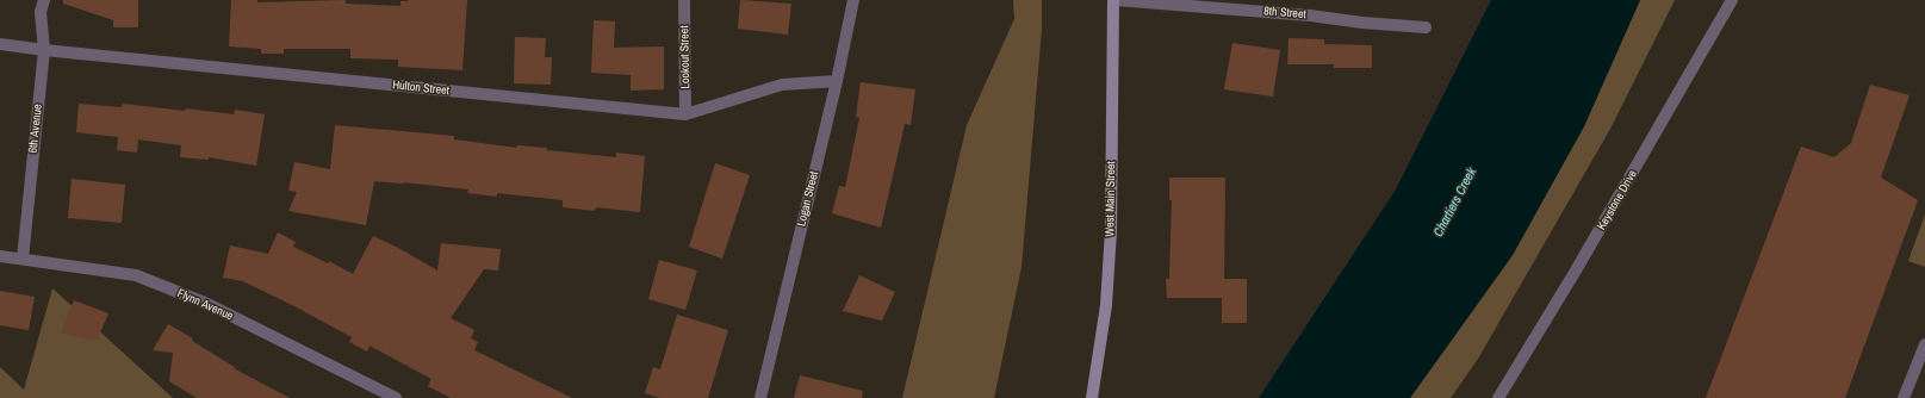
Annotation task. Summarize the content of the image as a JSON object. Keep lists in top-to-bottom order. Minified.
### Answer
{"streets":{"main road":["West Main Street"],"street":["8th Street","Lookout Street","Hulton Street","6th Avenue","Logan Street","Keystone Drive","Flynn Avenue"]},"crossings":[["8th Street","West Main Street"],["Lookout Street","Hulton Street"],["Hulton Street","6th Avenue"],["Hulton Street","Logan Street"],["6th Avenue","Flynn Avenue"]],"water":["Chartiers Creek"]}
